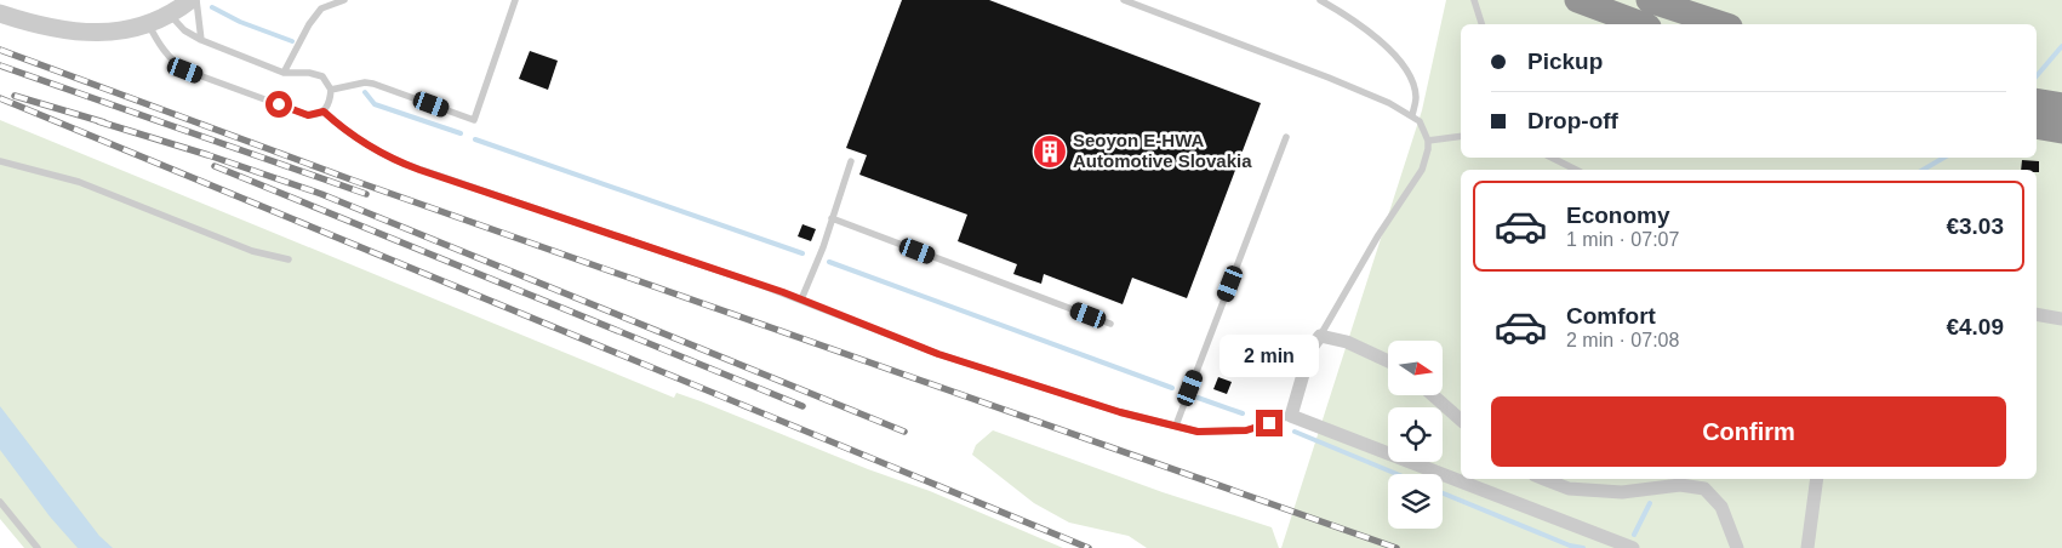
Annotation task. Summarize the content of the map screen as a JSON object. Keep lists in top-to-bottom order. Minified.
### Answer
{"places":{"building":["Seoyon E-HWA Automotive Slovakia"]},"north":"right","page":{"banner":["Pickup","Drop-off"],"list":[{"name":"Economy","note":"1 min · 07:07","value":"€3.03"},{"name":"Comfort","note":"2 min · 07:08","value":"€4.09"}],"bubble":"2 min","buttons":"Confirm"}}
